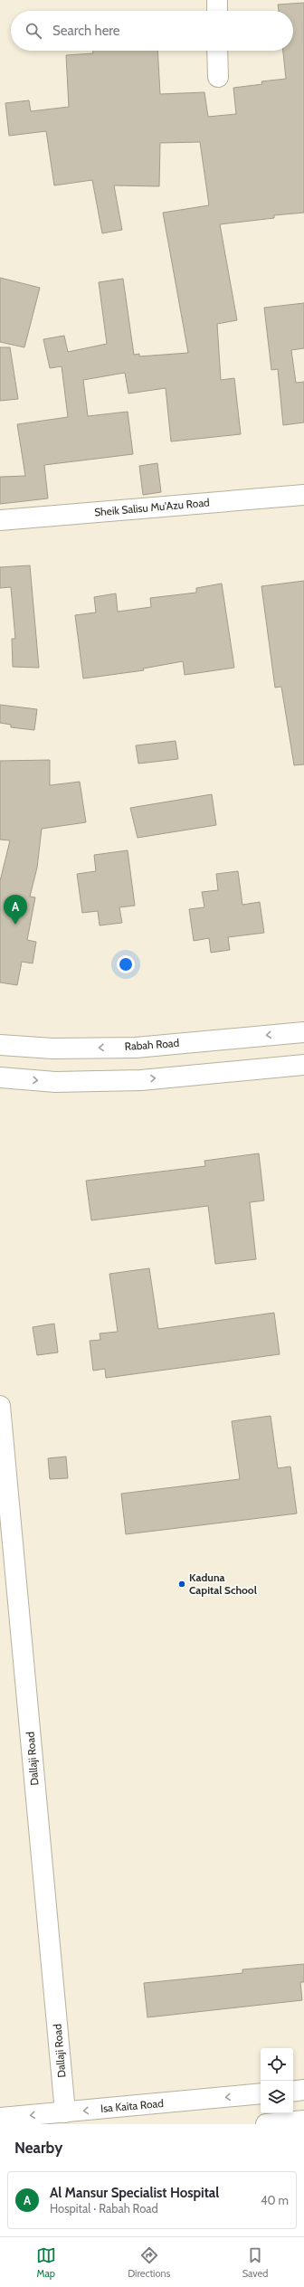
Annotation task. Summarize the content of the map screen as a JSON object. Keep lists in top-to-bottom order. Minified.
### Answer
{"streets":{"street":["Sheik Salisu Mu'Azu Road","Rabah Road","Dallaji Road","Isa Kaita Road"]},"crossings":[["Dallaji Road","Isa Kaita Road"]],"one_way":["Isa Kaita Road"],"places":["Kaduna Capital School"],"page":{"search":"Search here","pins":"A","heading":"Nearby","list":[{"mark":"A","name":"Al Mansur Specialist Hospital","note":"Hospital · Rabah Road","value":"40 m"}],"nav":["Map","Directions","Saved"]}}
